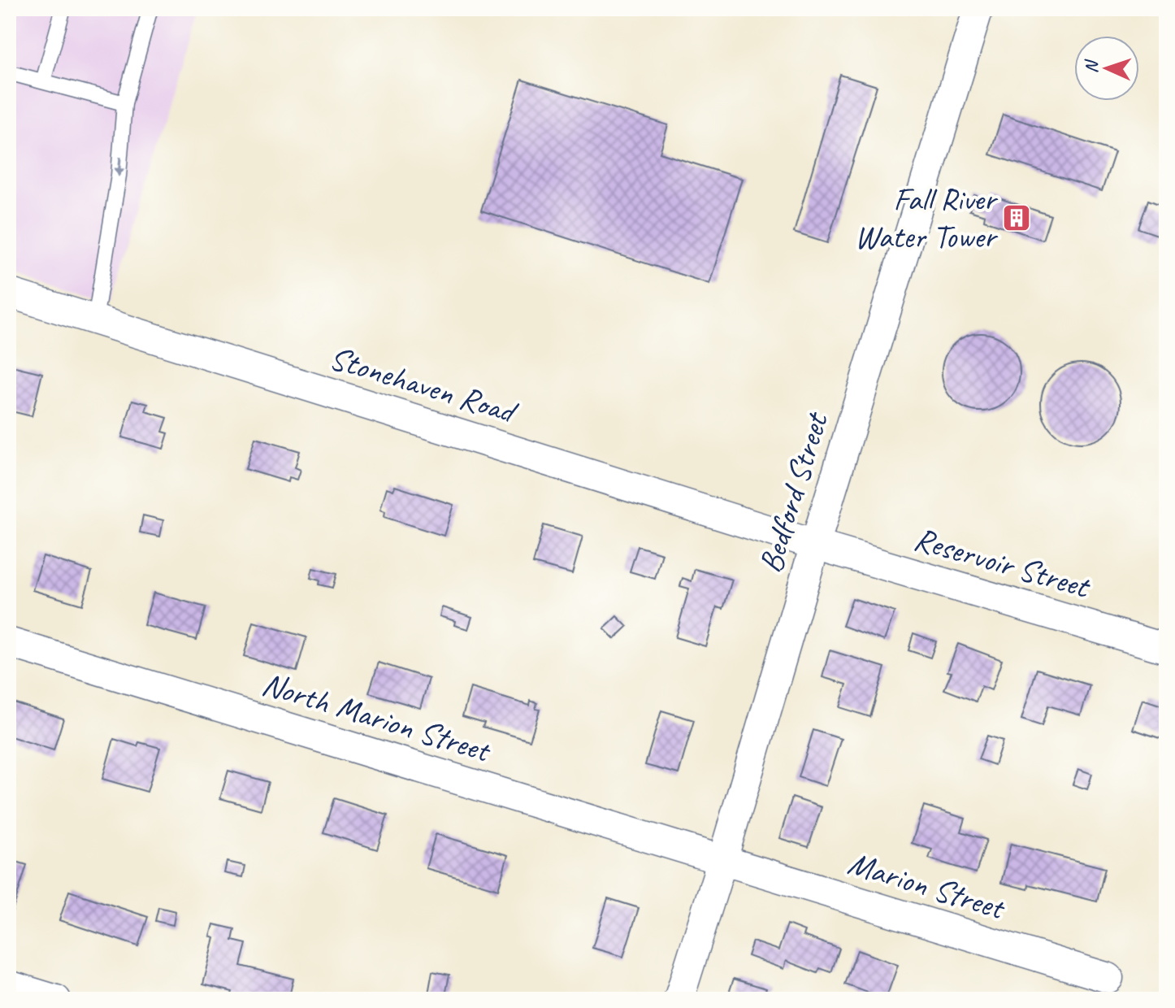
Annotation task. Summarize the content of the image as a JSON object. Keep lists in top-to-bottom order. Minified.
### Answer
{"streets":{"street":["Stonehaven Road","Bedford Street","Reservoir Street","North Marion Street","Marion Street"]},"crossings":[["Stonehaven Road","Bedford Street"],["Stonehaven Road","Reservoir Street"],["Bedford Street","Reservoir Street"],["Bedford Street","North Marion Street"],["Bedford Street","Marion Street"],["North Marion Street","Marion Street"]],"places":{"building":["Fall River Water Tower"]},"north":"left"}
